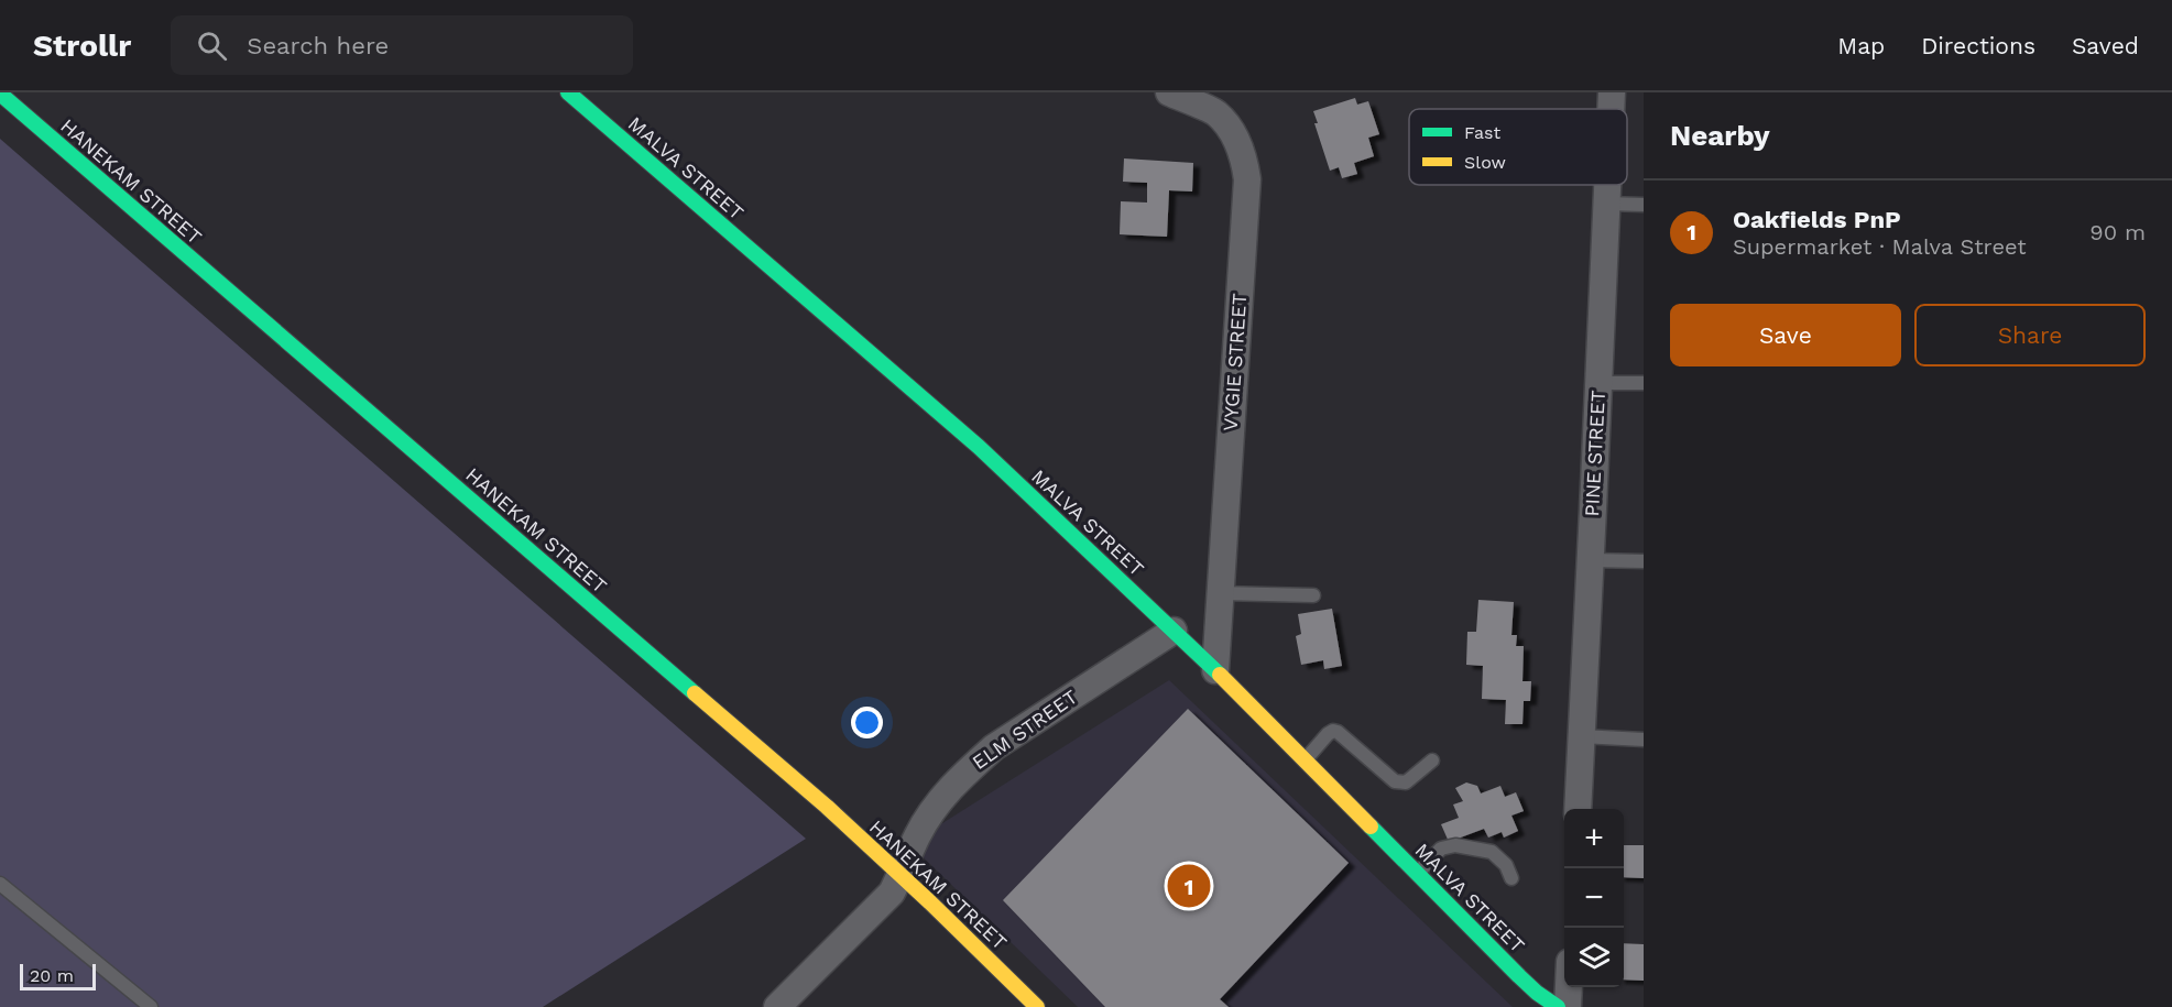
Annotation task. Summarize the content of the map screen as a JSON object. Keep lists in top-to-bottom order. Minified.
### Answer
{"streets":{"street":["MALVA STREET","HANEKAM STREET","VYGIE STREET","PINE STREET","ELM STREET"]},"crossings":[["MALVA STREET","VYGIE STREET"],["MALVA STREET","ELM STREET"],["HANEKAM STREET","ELM STREET"]],"legend":["Fast","Slow"],"scale_bar":"20 m","page":{"header":"Strollr","search":"Search here","nav":["Map","Directions","Saved"],"heading":"Nearby","list":[{"mark":"1","name":"Oakfields PnP","note":"Supermarket · Malva Street","value":"90 m"}],"buttons":["Save","Share"],"map_buttons":["+","−"],"pins":"1","scale":"20 m"}}
